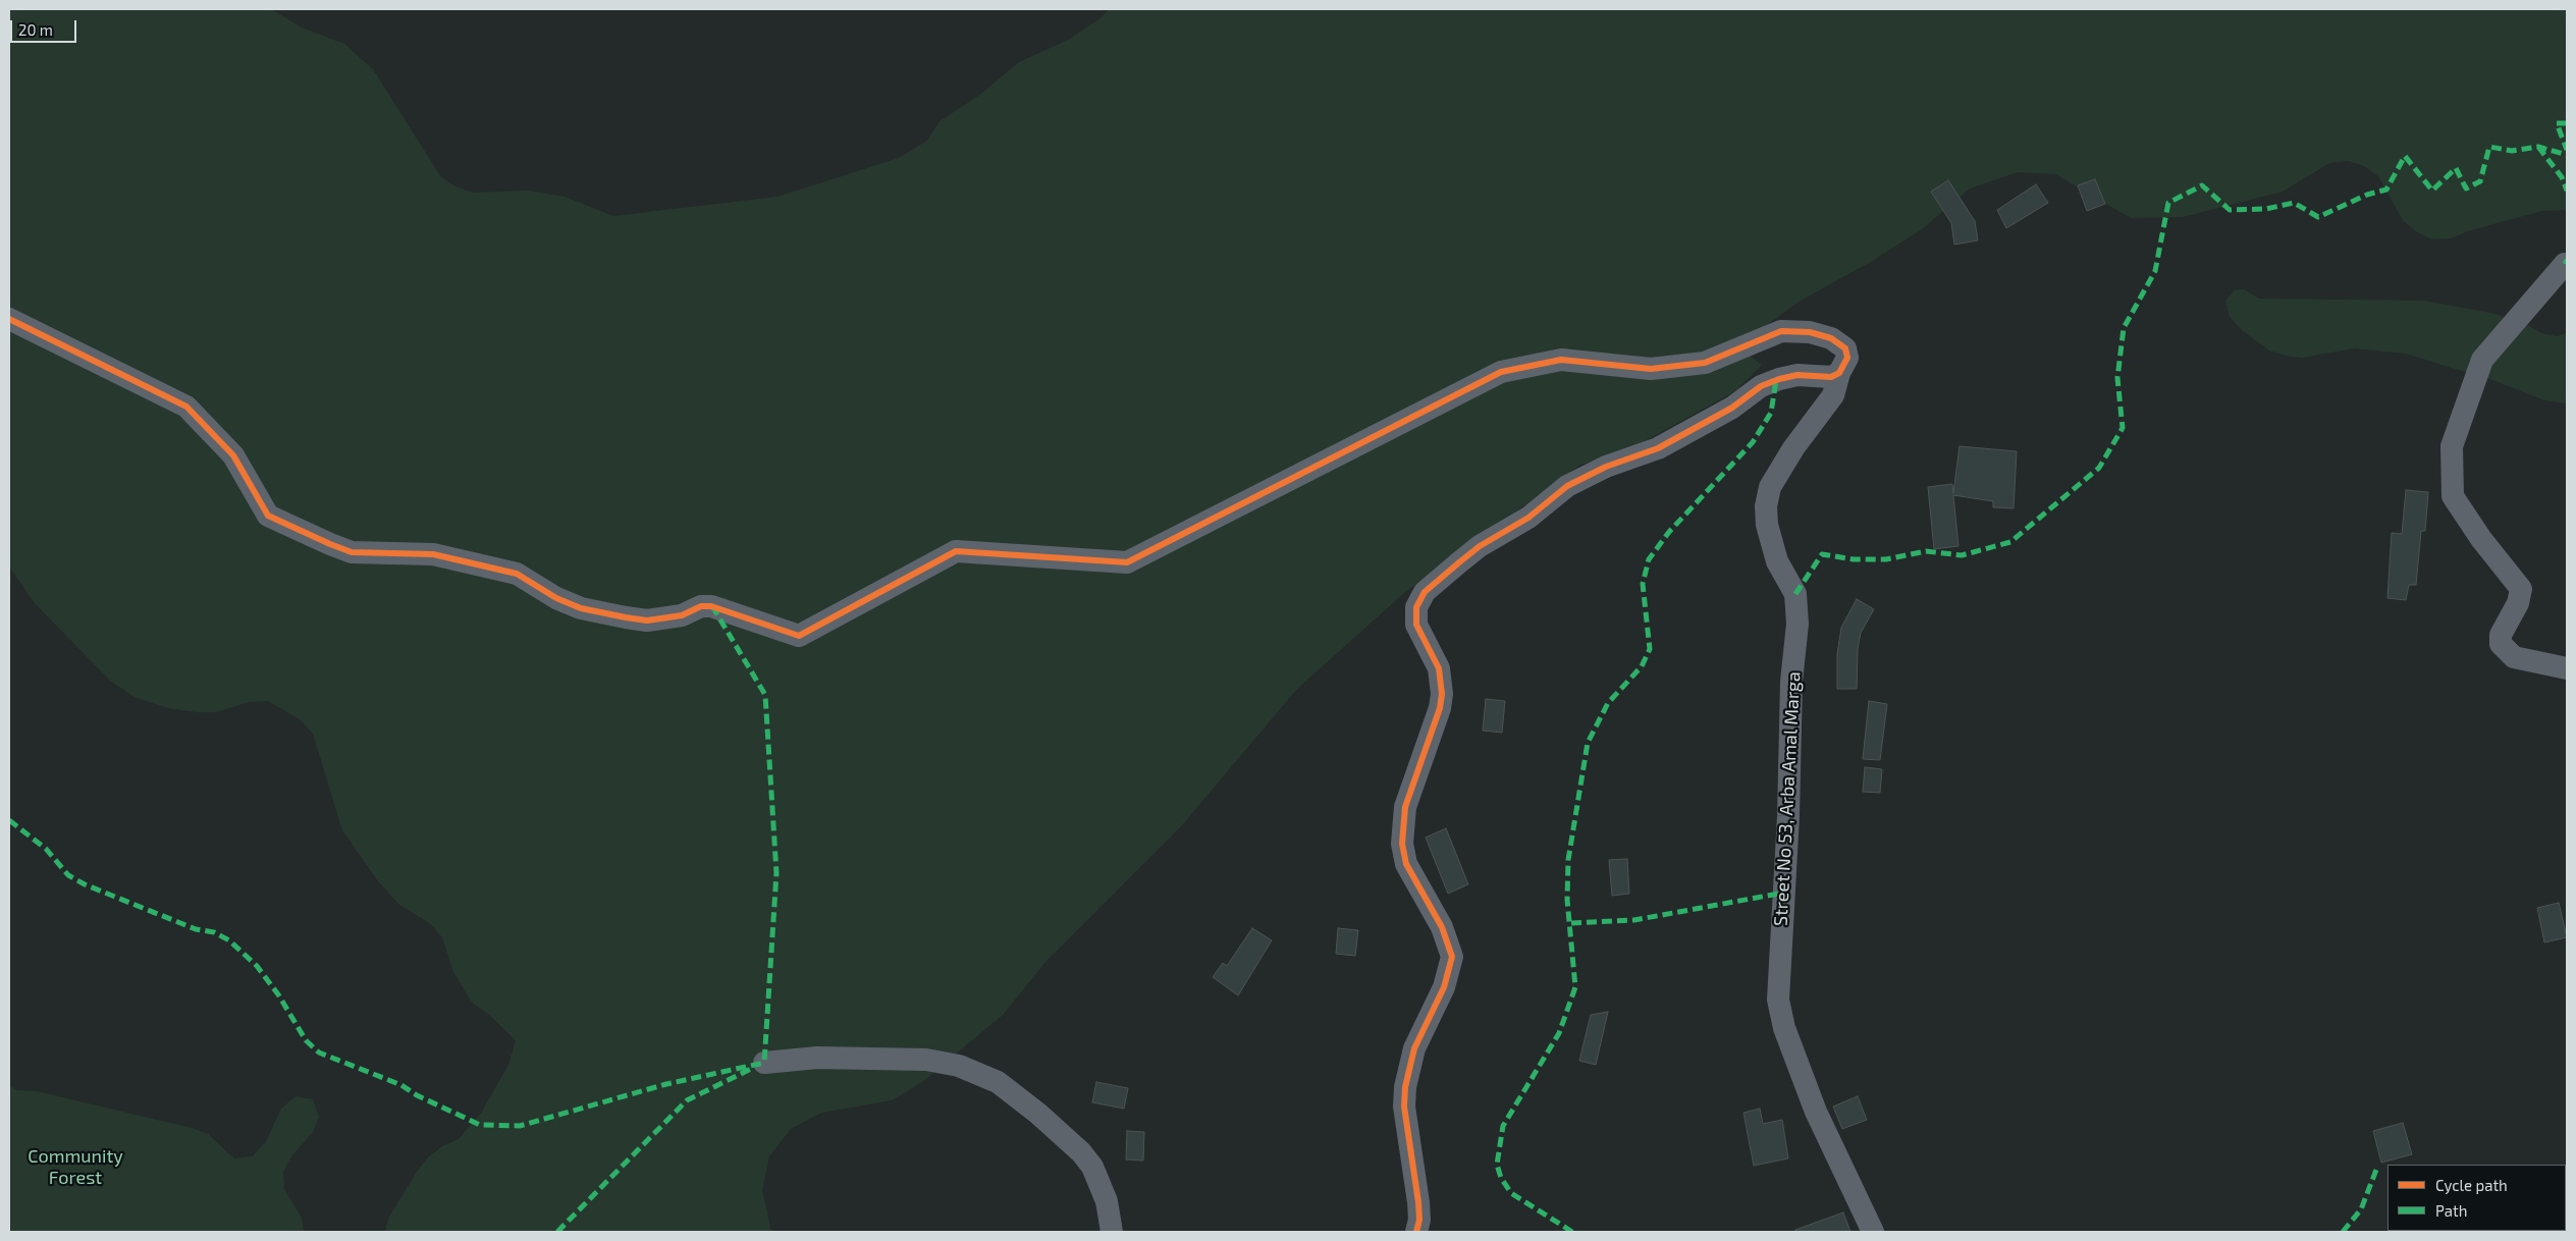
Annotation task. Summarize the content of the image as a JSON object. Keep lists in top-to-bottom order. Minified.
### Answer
{"streets":{"street":["Street No 53, Arba Amal Marga"]},"parks":["Community Forest"],"legend":["Cycle path","Path"],"scale_bar":"20 m"}
